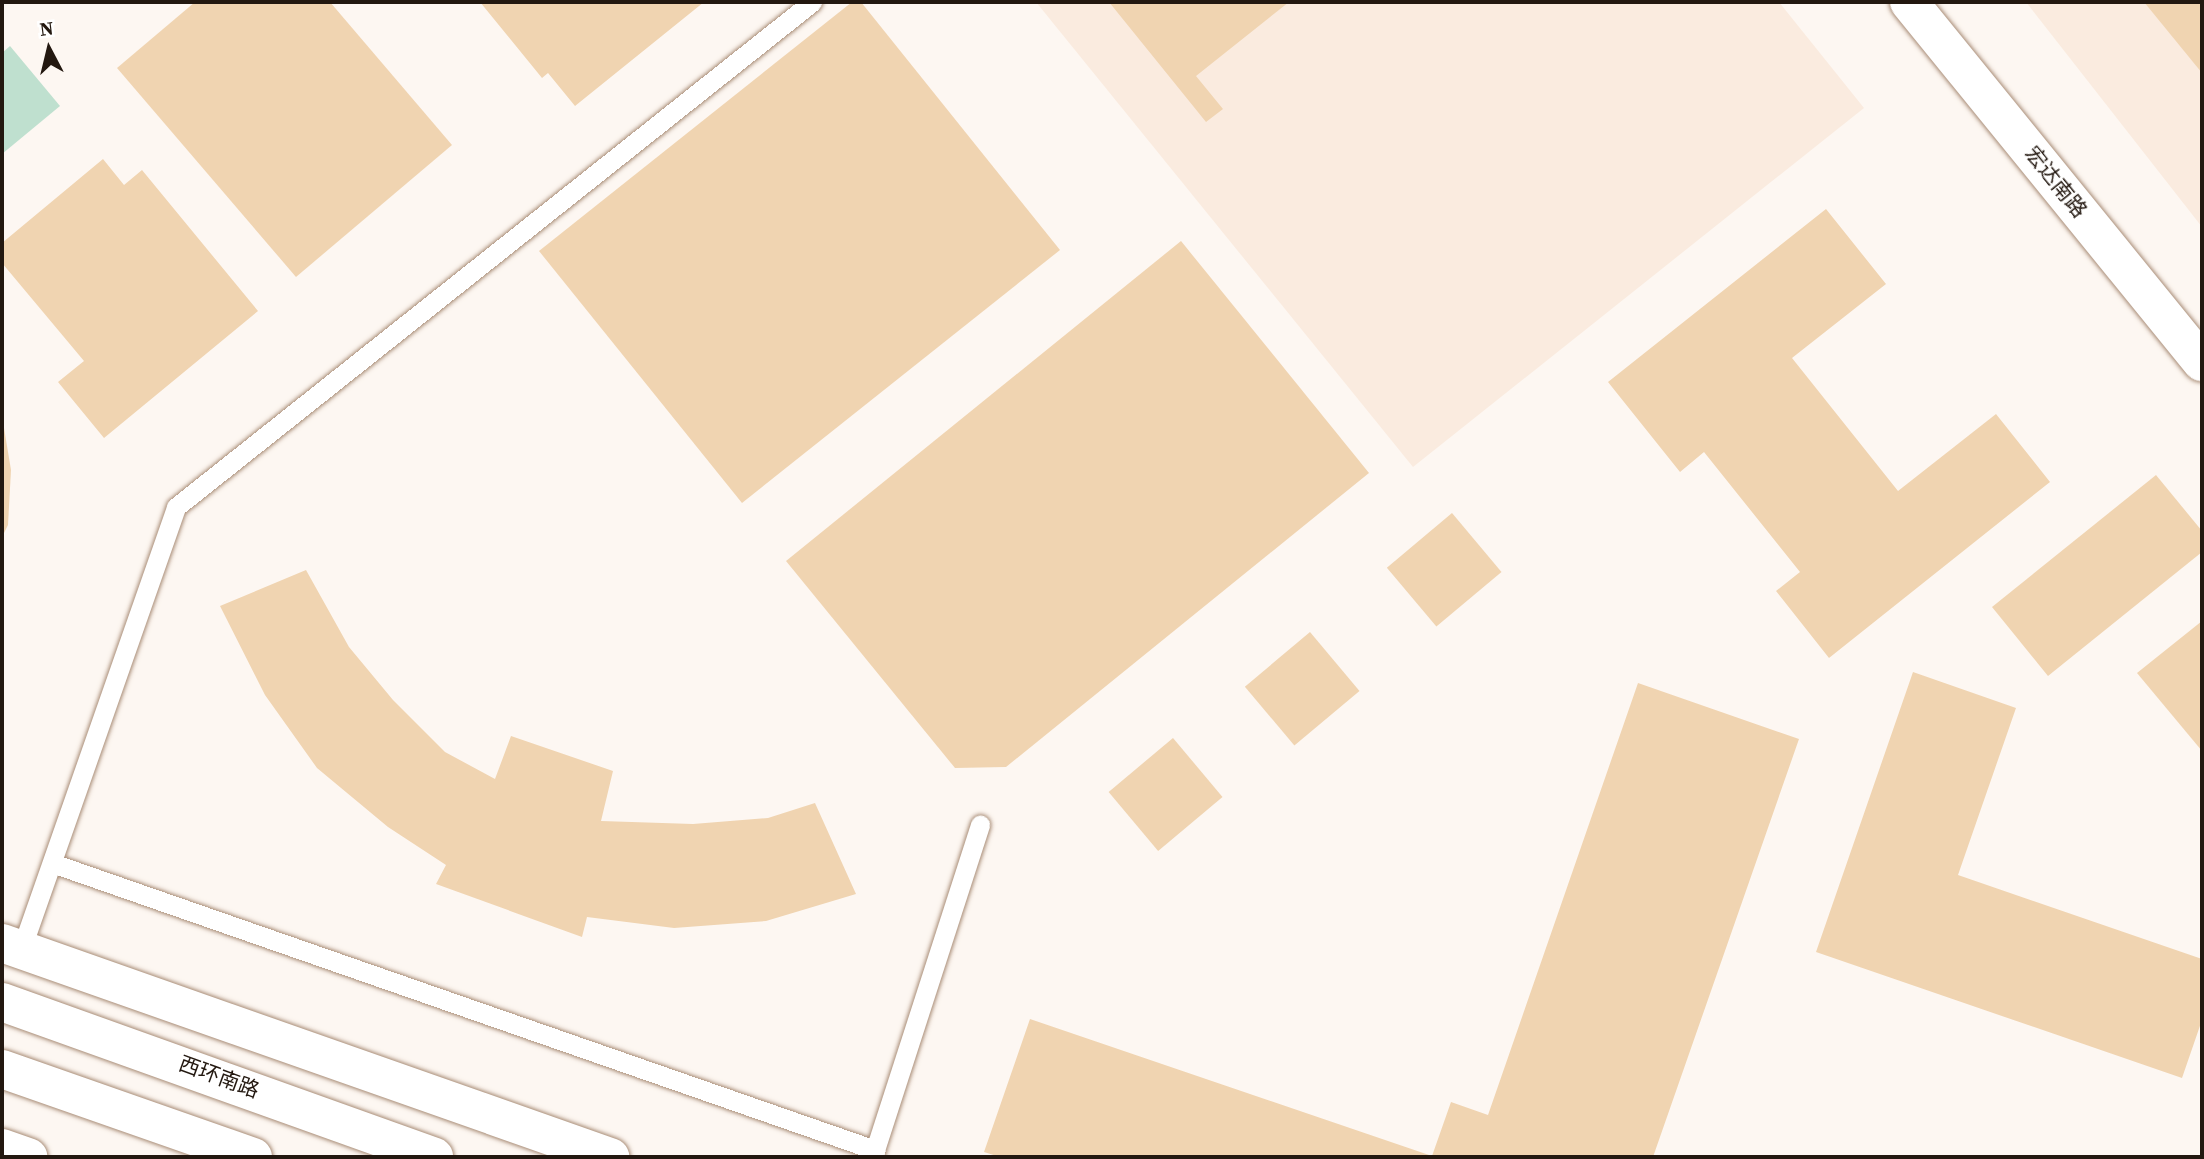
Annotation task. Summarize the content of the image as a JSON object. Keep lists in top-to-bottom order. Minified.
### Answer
{"streets":{"street":["宏达南路","西环南路"]},"north":"top"}
